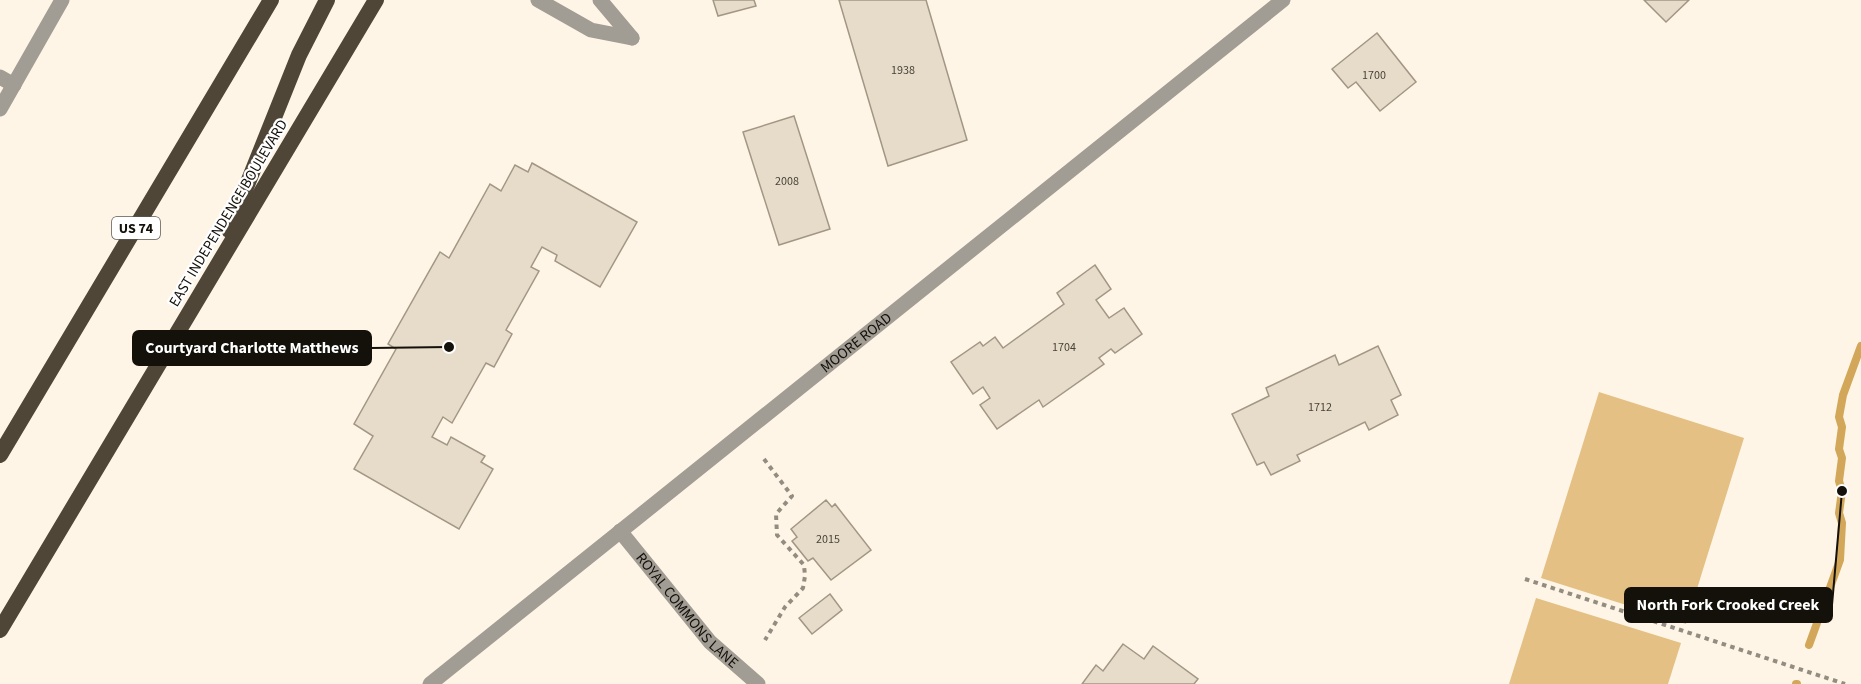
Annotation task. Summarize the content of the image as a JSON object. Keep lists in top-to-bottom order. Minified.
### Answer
{"streets":{"highway":["EAST INDEPENDENCE BOULEVARD","US 74"],"street":["MOORE ROAD","ROYAL COMMONS LANE"]},"crossings":[["MOORE ROAD","ROYAL COMMONS LANE"]],"places":["Courtyard Charlotte Matthews","North Fork Crooked Creek"],"house_numbers":["1938","1700","2008","1704","1712","2015"]}
